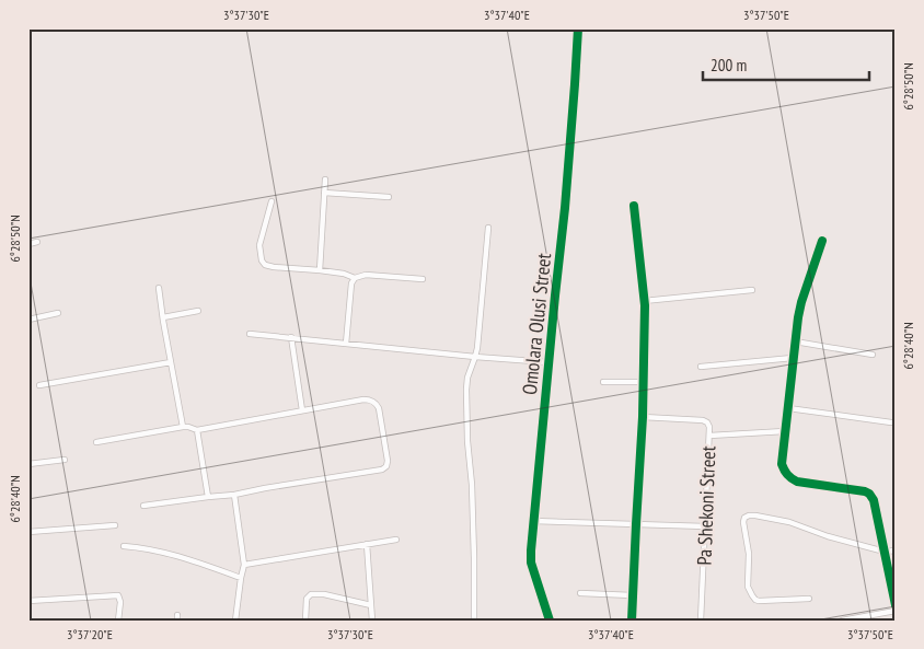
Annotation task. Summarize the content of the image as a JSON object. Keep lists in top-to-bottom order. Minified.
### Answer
{"streets":{"street":["Omolara Olusi Street","Pa Shekoni Street"]},"scale_bar":"200 m","coordinates":["3°37'30\"E","3°37'40\"E","3°37'50\"E","6°28'50\"N","6°28'40\"N","3°37'20\"E"]}
